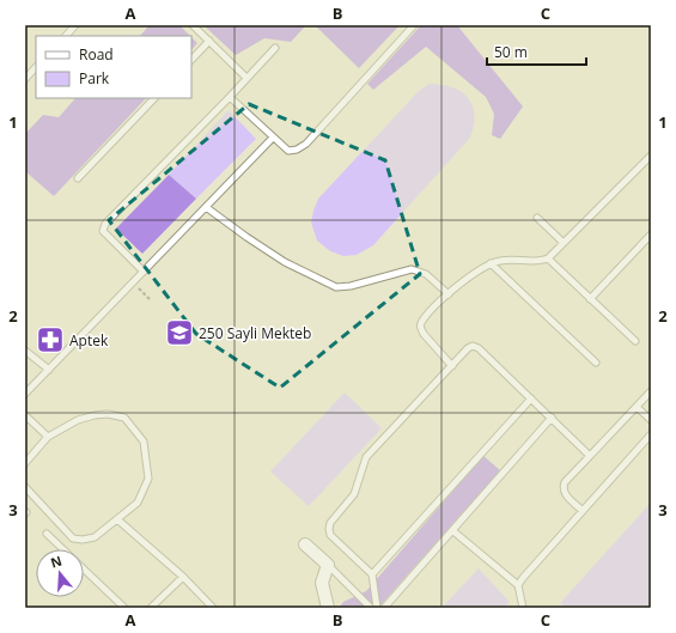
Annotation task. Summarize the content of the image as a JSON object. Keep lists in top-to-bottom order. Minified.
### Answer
{"places":{"school or university":["250 Sayli Mekteb"],"pharmacy":["Aptek"]},"legend":["Road","Park"],"scale_bar":"50 m","north":"top","grid":{"columns":["A","B","C"],"rows":["1","2","3"]}}
